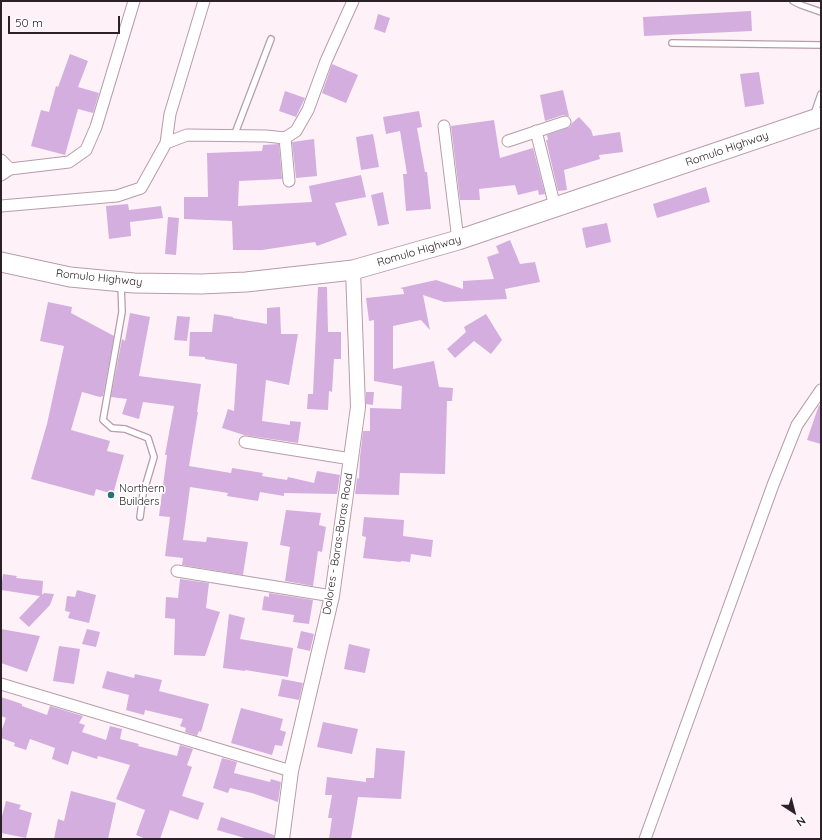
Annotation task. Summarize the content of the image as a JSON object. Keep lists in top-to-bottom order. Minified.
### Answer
{"streets":{"highway":["Romulo Highway"],"street":["Dolores - Baras-Baras Road"]},"crossings":[["Romulo Highway","Dolores - Baras-Baras Road"]],"places":["Northern Builders"],"scale_bar":"50 m","north":"bottom right"}
